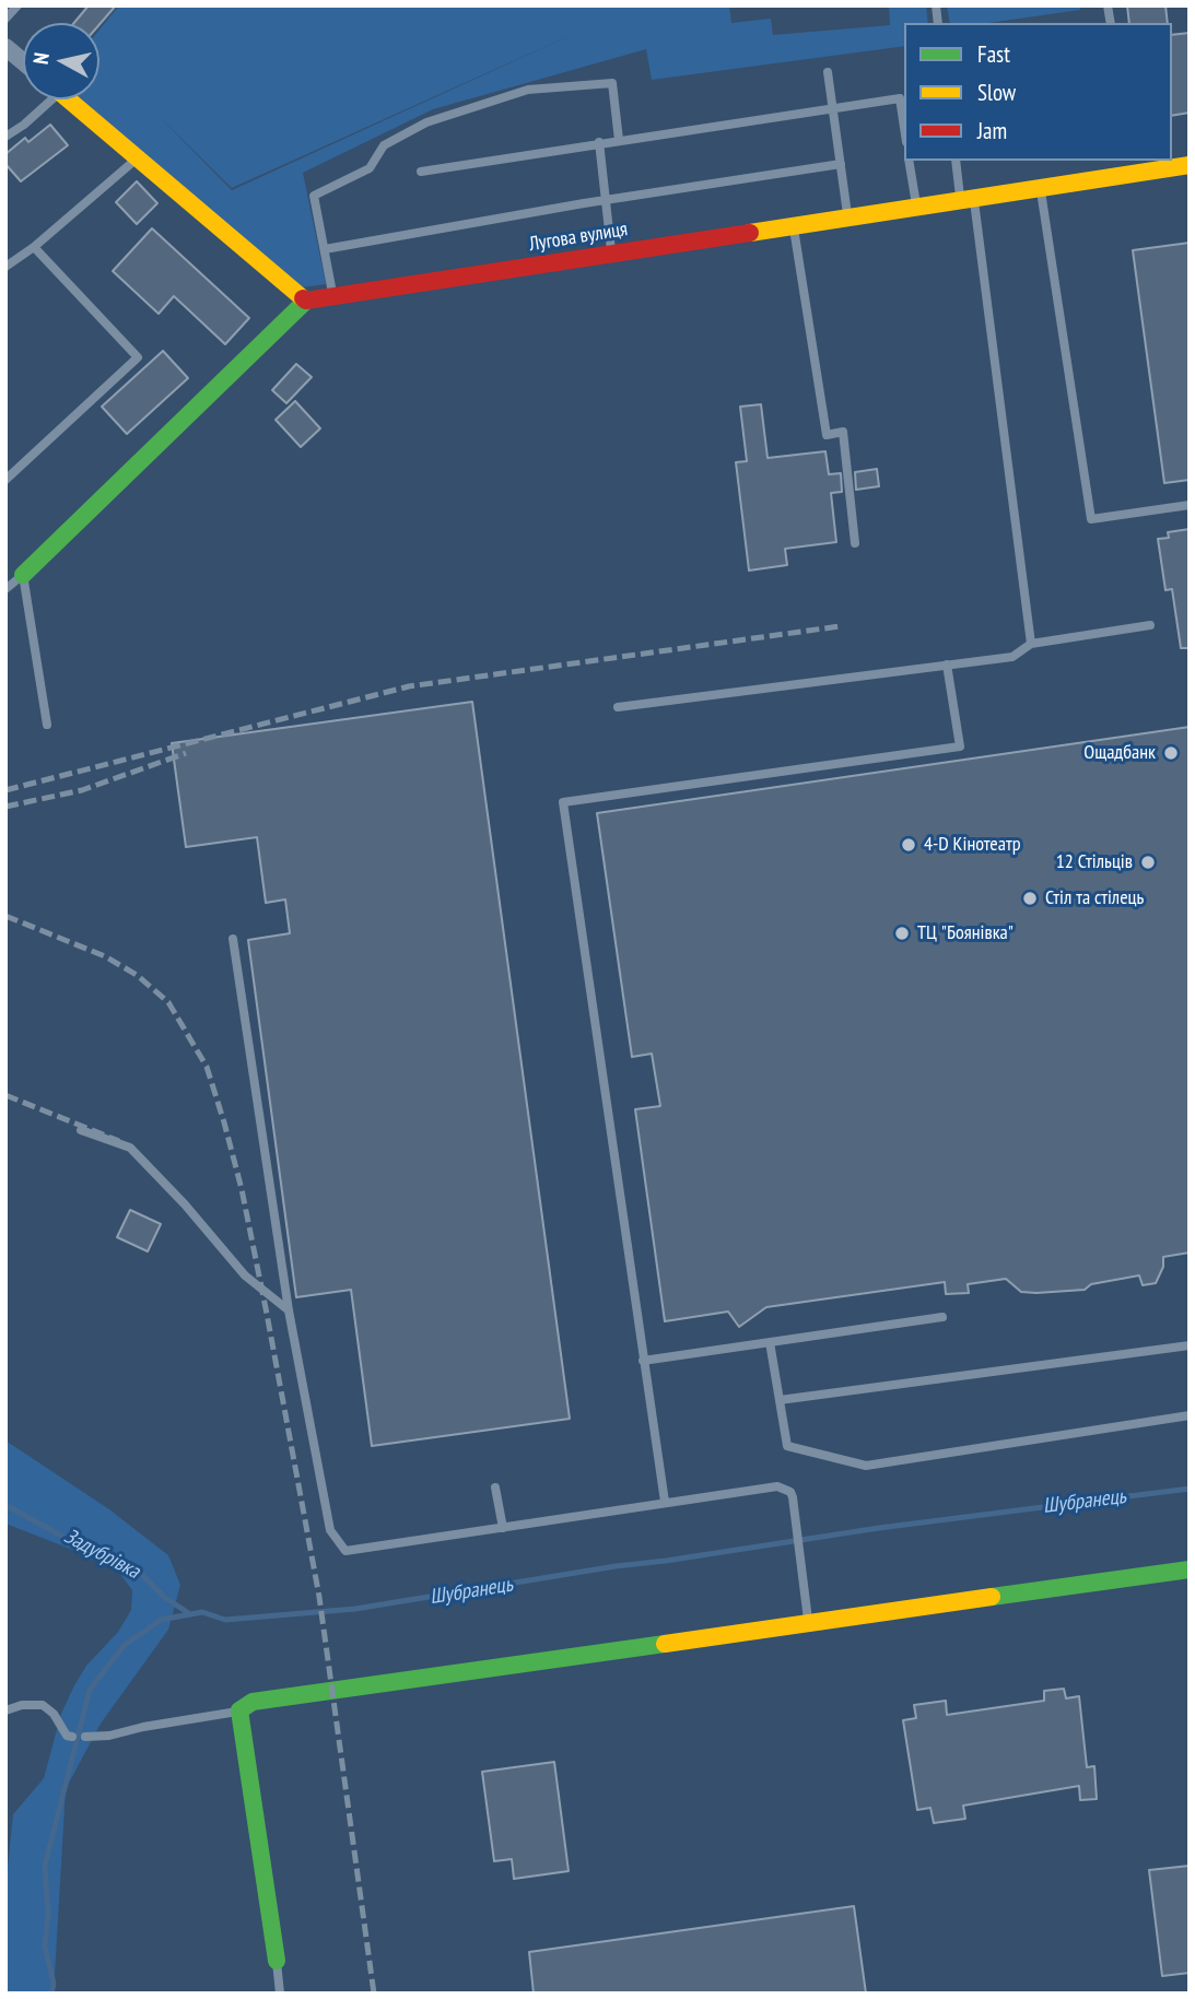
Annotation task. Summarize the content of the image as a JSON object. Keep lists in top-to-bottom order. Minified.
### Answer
{"streets":{"street":["Лугова вулиця"]},"water":["Шубранець","Задубрівка"],"places":["Ощадбанк","4-D Кінотеатр","12 Стільців","Стіл та стілець","ТЦ \"Боянівка\""],"legend":["Fast","Slow","Jam"],"north":"left"}
